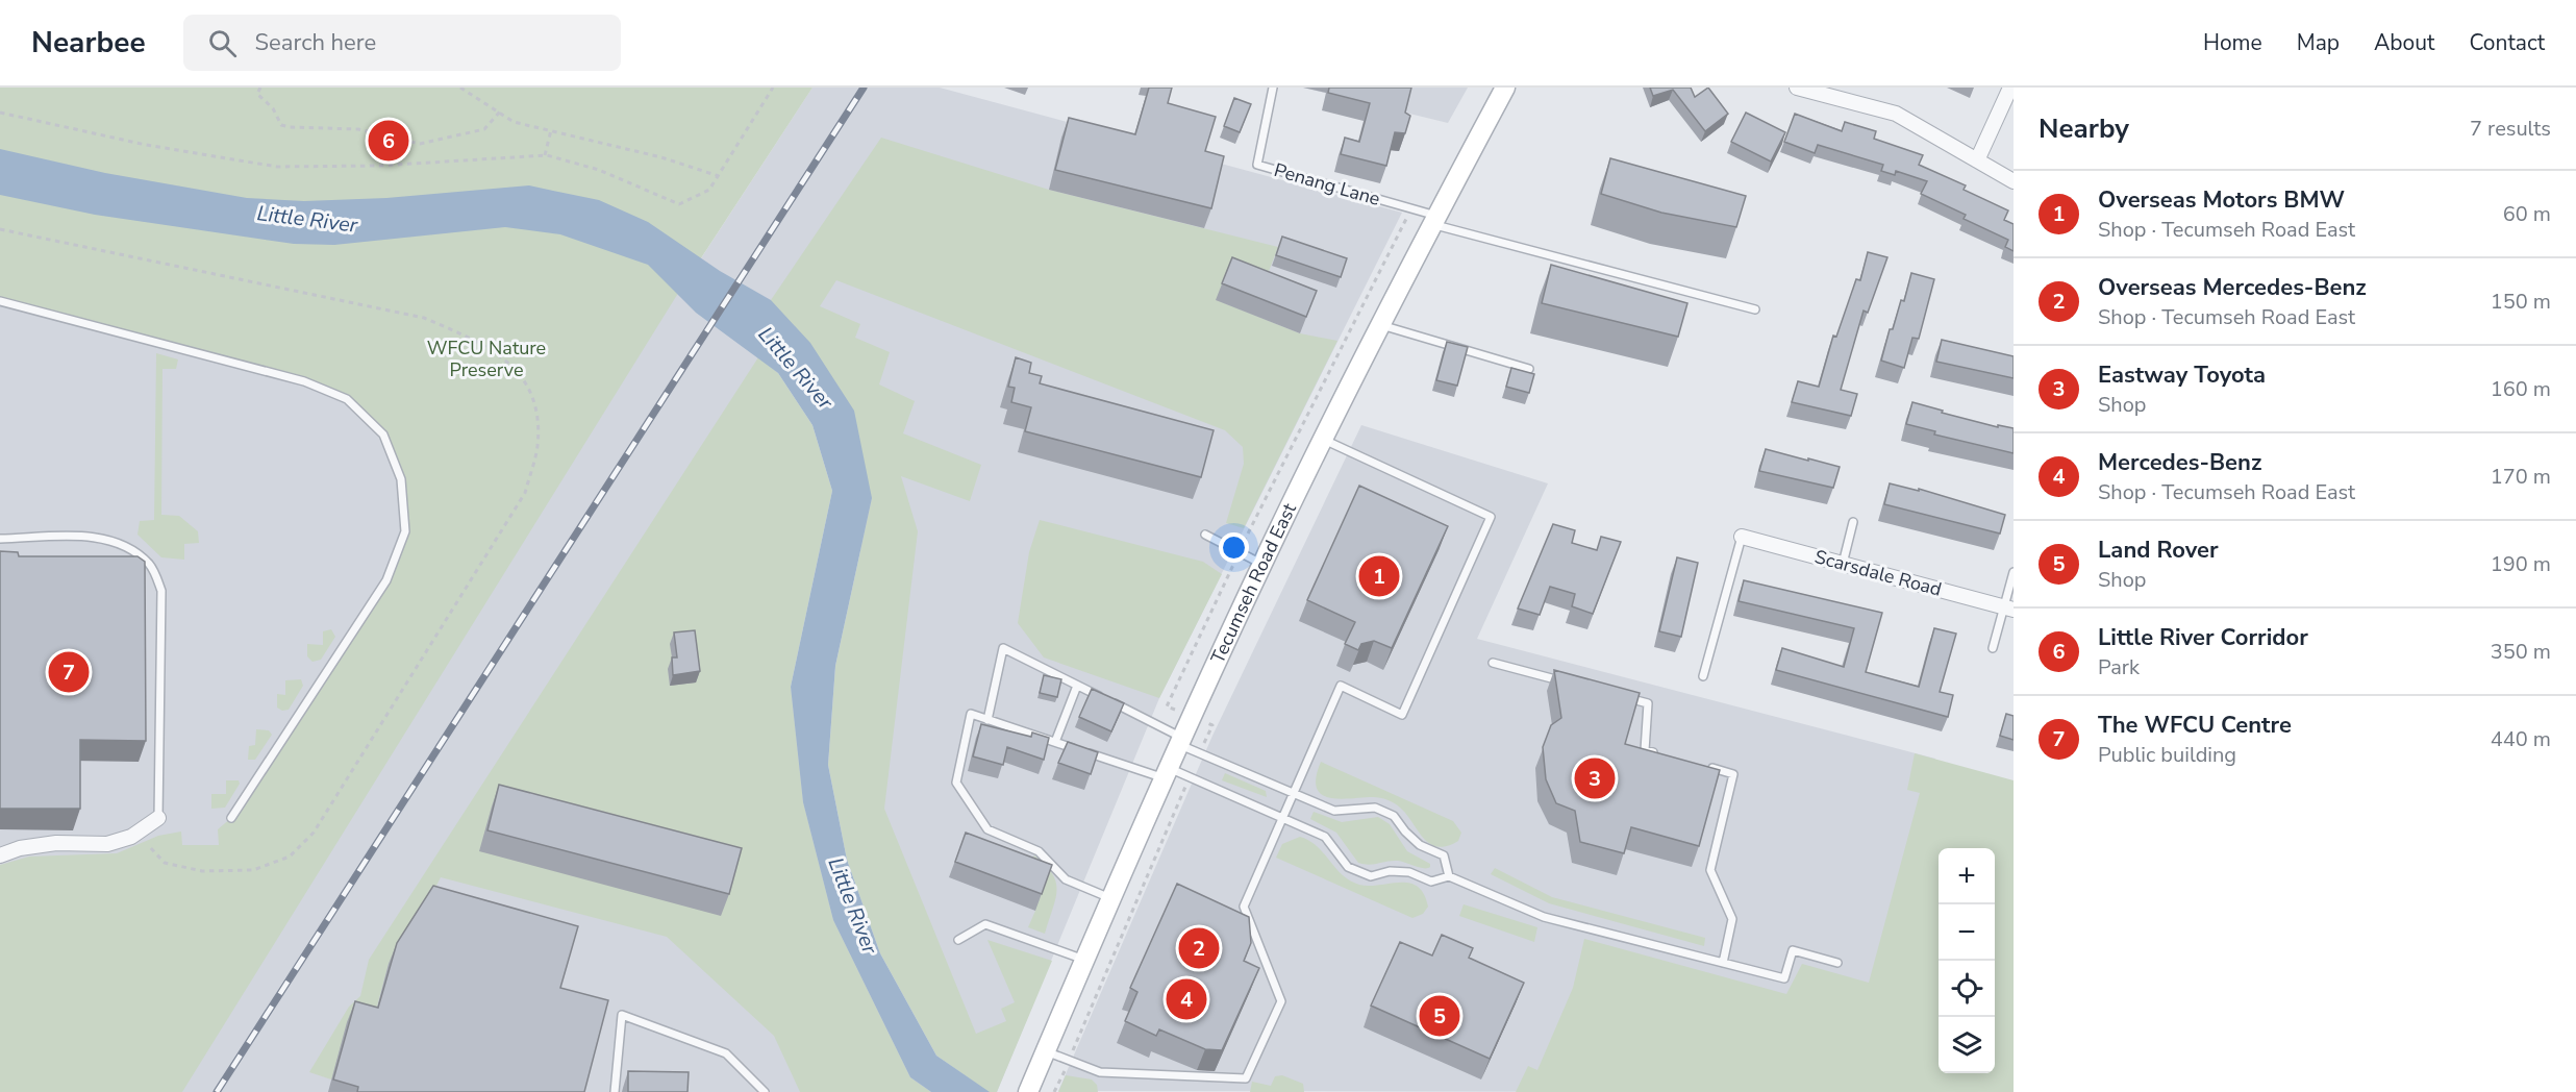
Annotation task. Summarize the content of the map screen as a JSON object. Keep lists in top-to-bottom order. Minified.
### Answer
{"streets":{"main road":["Tecumseh Road East"],"street":["Scarsdale Road"],"lane":["Penang Lane"]},"crossings":[["Penang Lane","Tecumseh Road East"]],"water":["Little River"],"parks":["WFCU Nature Preserve"],"page":{"header":"Nearbee","search":"Search here","nav":["Home","Map","About","Contact"],"heading":["Nearby","7 results"],"pins":["6","1","7","3","2","4","5"],"list":[{"mark":"1","name":"Overseas Motors BMW","note":"Shop · Tecumseh Road East","value":"60 m"},{"mark":"2","name":"Overseas Mercedes-Benz","note":"Shop · Tecumseh Road East","value":"150 m"},{"mark":"3","name":"Eastway Toyota","note":"Shop","value":"160 m"},{"mark":"4","name":"Mercedes-Benz","note":"Shop · Tecumseh Road East","value":"170 m"},{"mark":"5","name":"Land Rover","note":"Shop","value":"190 m"},{"mark":"6","name":"Little River Corridor","note":"Park","value":"350 m"},{"mark":"7","name":"The WFCU Centre","note":"Public building","value":"440 m"}],"map_buttons":["+","−"]}}
